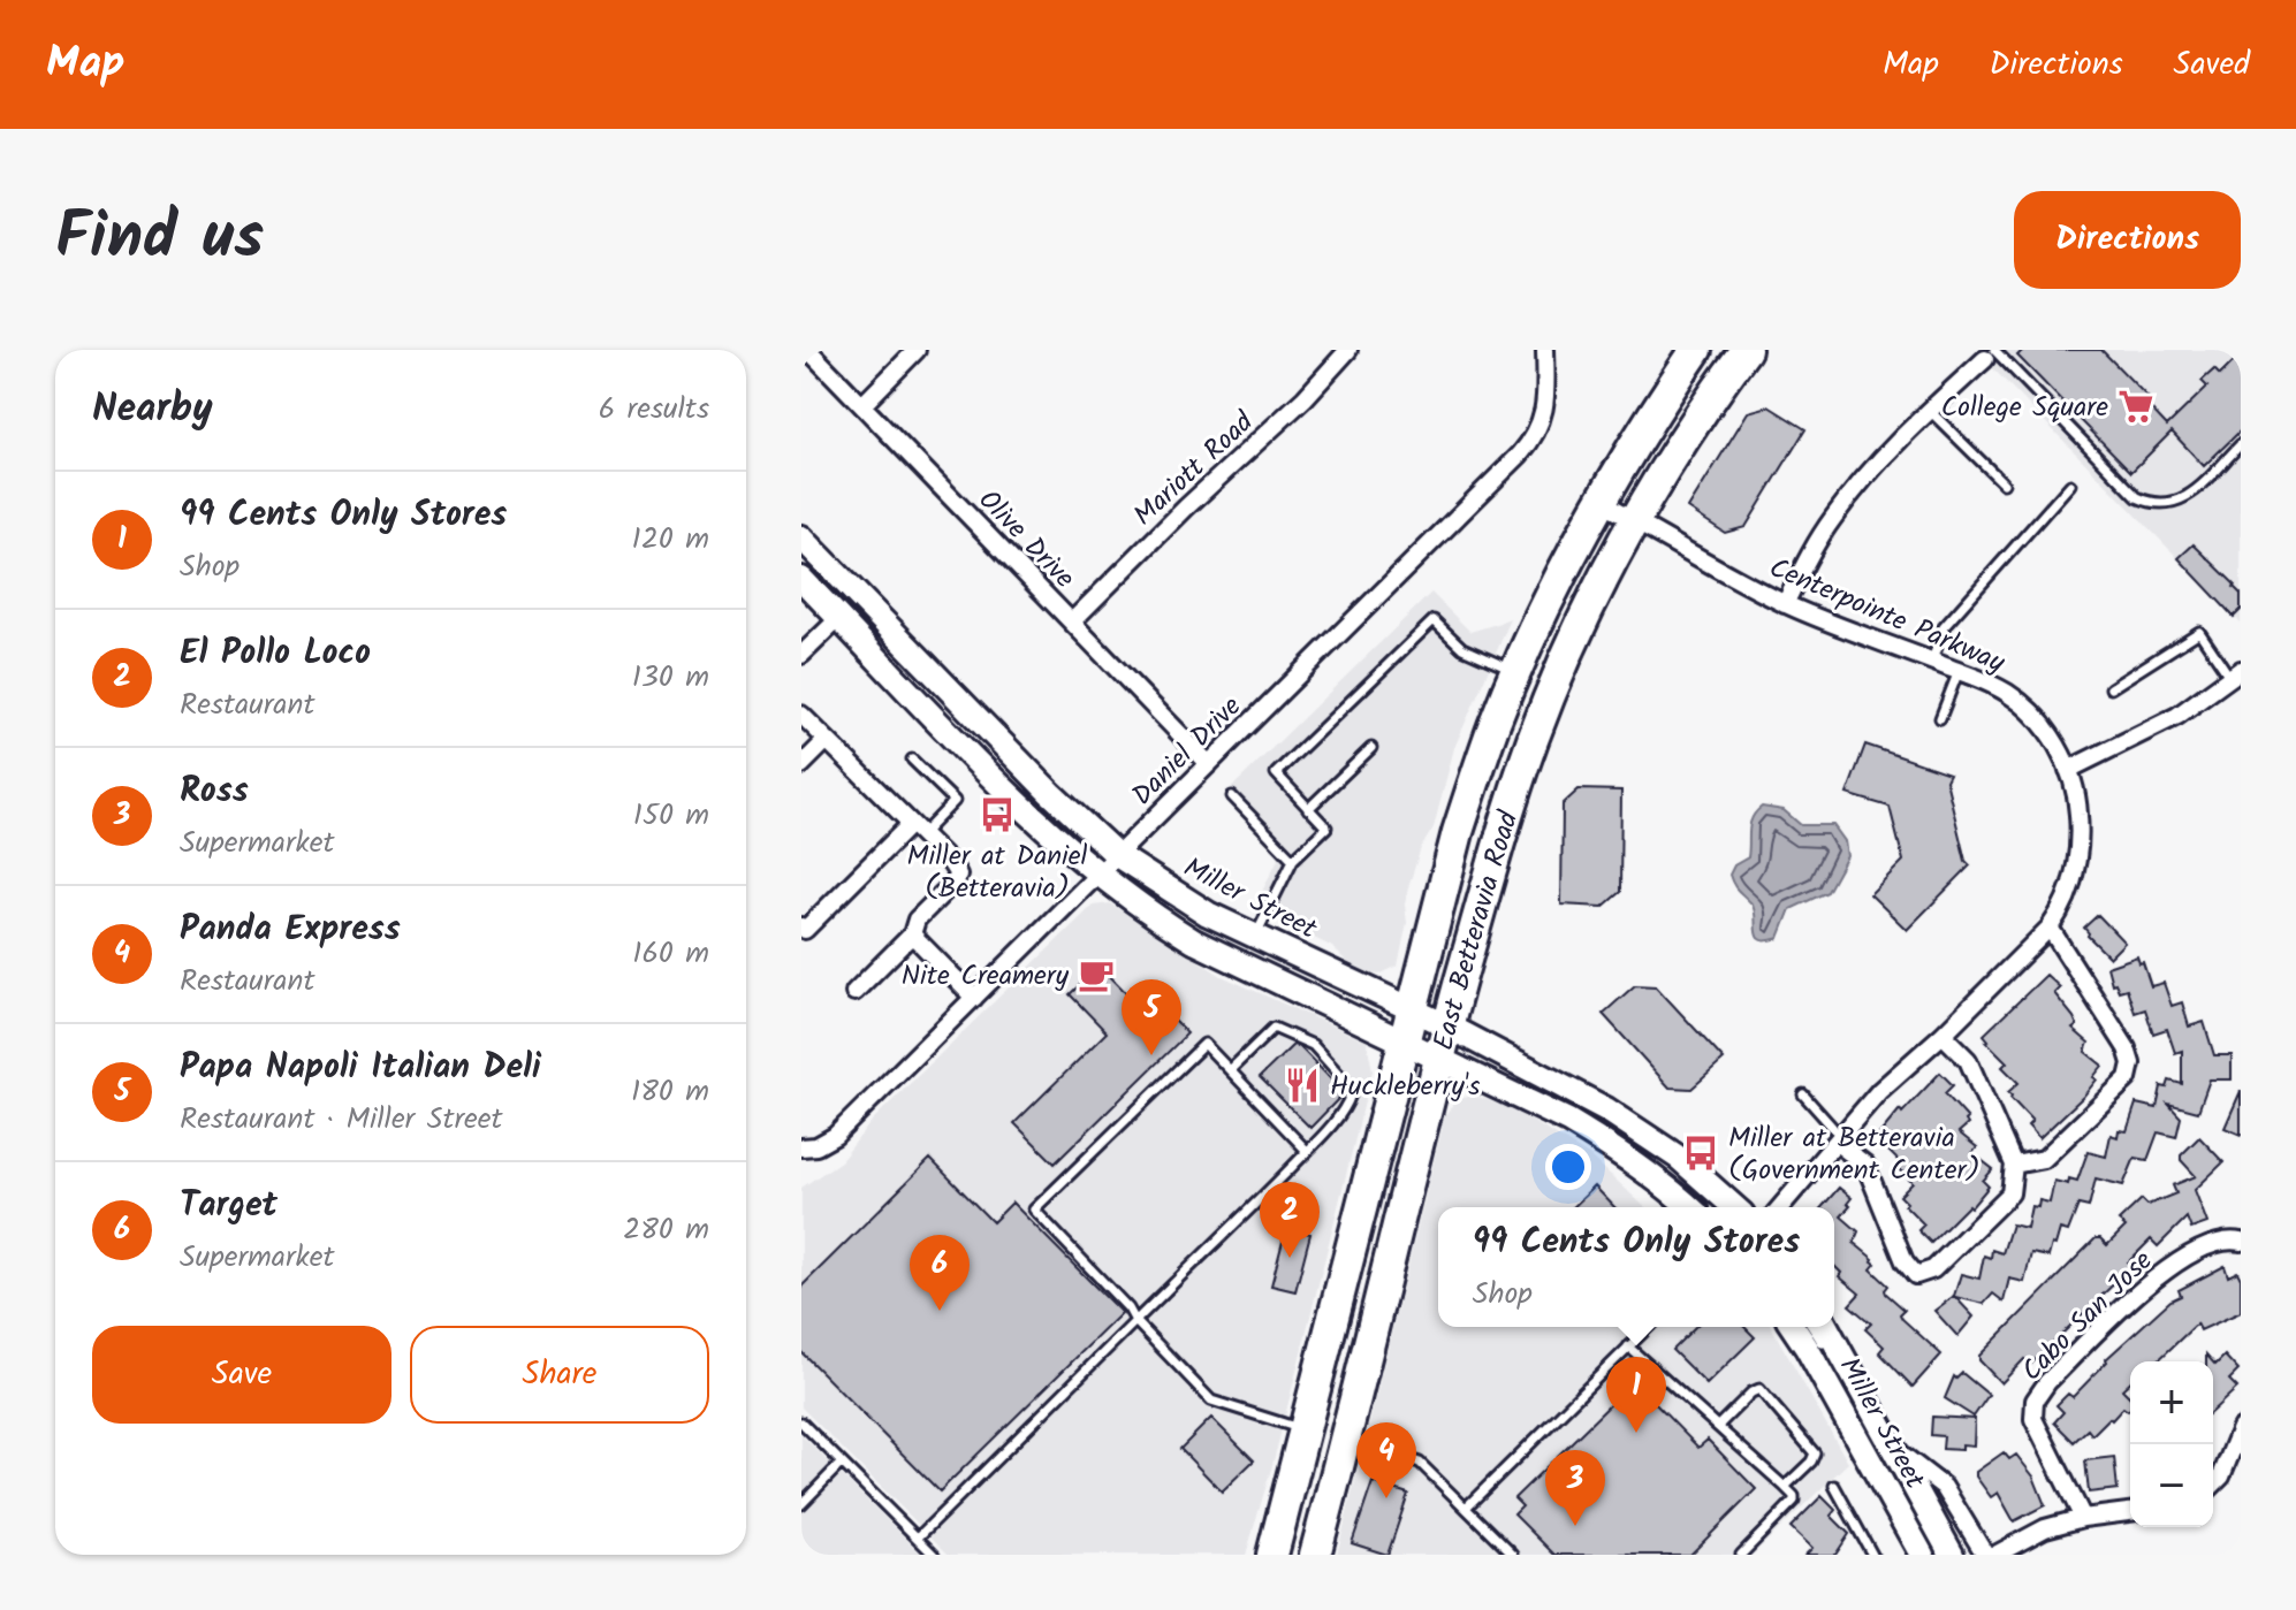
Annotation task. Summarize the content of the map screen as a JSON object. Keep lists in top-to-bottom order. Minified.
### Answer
{"streets":{"highway":["East Betteravia Road"],"street":["Mariott Road","Olive Drive","Centerpointe Parkway","Daniel Drive","Miller Street","Cabo San Jose"]},"crossings":[["Mariott Road","Olive Drive"],["Olive Drive","Daniel Drive"],["Centerpointe Parkway","East Betteravia Road"],["Daniel Drive","Miller Street"],["Miller Street","East Betteravia Road"]],"places":{"supermarket":["College Square"],"bus stop":["Miller at Daniel (Betteravia)","Miller at Betteravia (Government Center)"],"cafe":["Nite Creamery"],"restaurant":["Huckleberry's"]},"page":{"header":"Map","nav":["Map","Directions","Saved"],"title":"Find us","buttons":["Directions",["Save","Share"]],"heading":["Nearby","6 results"],"list":[{"mark":"1","name":"99 Cents Only Stores","note":"Shop","value":"120 m"},{"mark":"2","name":"El Pollo Loco","note":"Restaurant","value":"130 m"},{"mark":"3","name":"Ross","note":"Supermarket","value":"150 m"},{"mark":"4","name":"Panda Express","note":"Restaurant","value":"160 m"},{"mark":"5","name":"Papa Napoli Italian Deli","note":"Restaurant · Miller Street","value":"180 m"},{"mark":"6","name":"Target","note":"Supermarket","value":"280 m"}],"pins":["5","2","6","1","4","3"],"popup":["99 Cents Only Stores","Shop"],"map_buttons":["+","−"]}}
